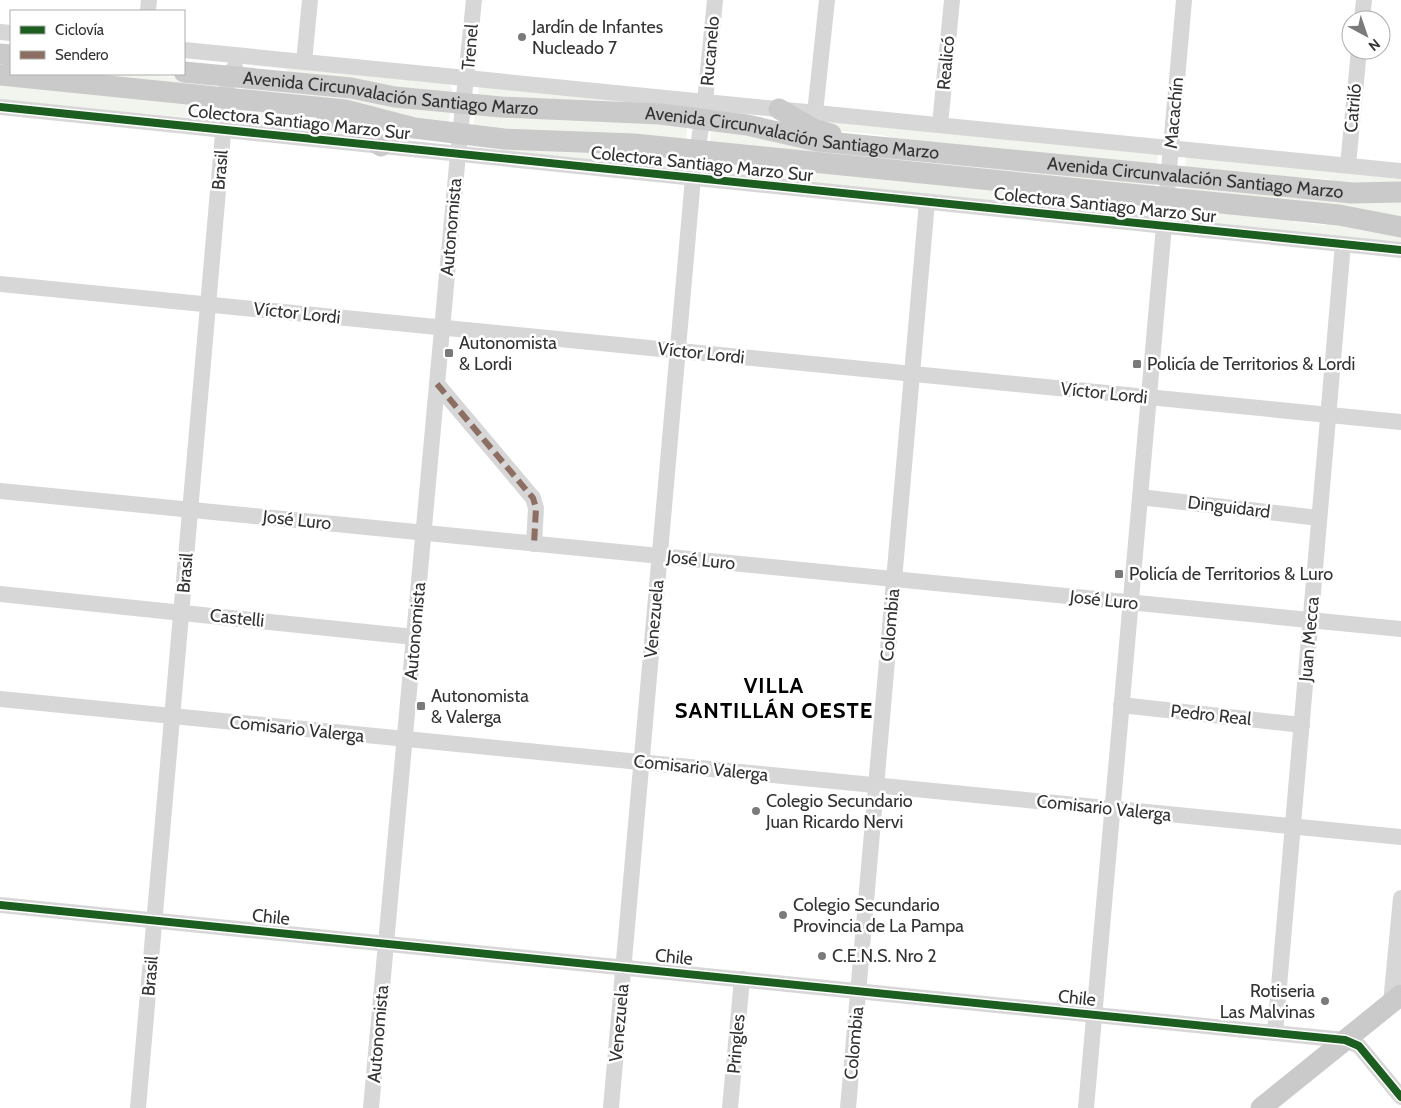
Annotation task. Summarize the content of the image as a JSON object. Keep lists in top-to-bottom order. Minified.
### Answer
{"streets":{"main road":["Avenida Circunvalación Santiago Marzo"],"street":["Trenel","Rucanelo","Realicó","Catriló","Macachín","Colectora Santiago Marzo Sur","Brasil","Autonomista","Víctor Lordi","Dinguidard","José Luro","Castelli","Venezuela","Colombia","Juan Mecca","Pedro Real","Comisario Valerga","Chile","Pringles"]},"crossings":[["Trenel","Avenida Circunvalación Santiago Marzo"],["Trenel","Colectora Santiago Marzo Sur"],["Trenel","Autonomista"],["Rucanelo","Avenida Circunvalación Santiago Marzo"],["Rucanelo","Venezuela"],["Avenida Circunvalación Santiago Marzo","Macachín"],["Avenida Circunvalación Santiago Marzo","Colectora Santiago Marzo Sur"],["Avenida Circunvalación Santiago Marzo","Brasil"],["Avenida Circunvalación Santiago Marzo","Autonomista"],["Avenida Circunvalación Santiago Marzo","Venezuela"],["Macachín","Colectora Santiago Marzo Sur"],["Macachín","Víctor Lordi"],["Macachín","Dinguidard"],["Macachín","José Luro"],["Macachín","Pedro Real"],["Macachín","Comisario Valerga"],["Macachín","Chile"],["Colectora Santiago Marzo Sur","Brasil"],["Colectora Santiago Marzo Sur","Autonomista"],["Colectora Santiago Marzo Sur","Venezuela"],["Colectora Santiago Marzo Sur","Colombia"],["Colectora Santiago Marzo Sur","Juan Mecca"],["Brasil","Víctor Lordi"],["Brasil","José Luro"],["Brasil","Castelli"],["Brasil","Comisario Valerga"],["Brasil","Chile"],["Autonomista","Víctor Lordi"],["Autonomista","José Luro"],["Autonomista","Castelli"],["Autonomista","Comisario Valerga"],["Autonomista","Chile"],["Víctor Lordi","Venezuela"],["Víctor Lordi","Colombia"],["Víctor Lordi","Juan Mecca"],["Dinguidard","Juan Mecca"],["José Luro","Venezuela"],["José Luro","Colombia"],["José Luro","Juan Mecca"],["Venezuela","Comisario Valerga"],["Venezuela","Chile"],["Colombia","Comisario Valerga"],["Colombia","Chile"],["Juan Mecca","Pedro Real"],["Juan Mecca","Comisario Valerga"],["Juan Mecca","Chile"],["Chile","Pringles"]],"districts":["VILLA SANTILLÁN OESTE"],"places":{"other":["Jardín de Infantes Nucleado 7","Colegio Secundario Juan Ricardo Nervi","Colegio Secundario Provincia de La Pampa","C.E.N.S. Nro 2","Rotiseria Las Malvinas"],"transit":["Autonomista & Lordi","Policía de Territorios & Lordi","Policía de Territorios & Luro","Autonomista & Valerga"]},"legend":["Ciclovía","Sendero"],"north":"bottom right"}
